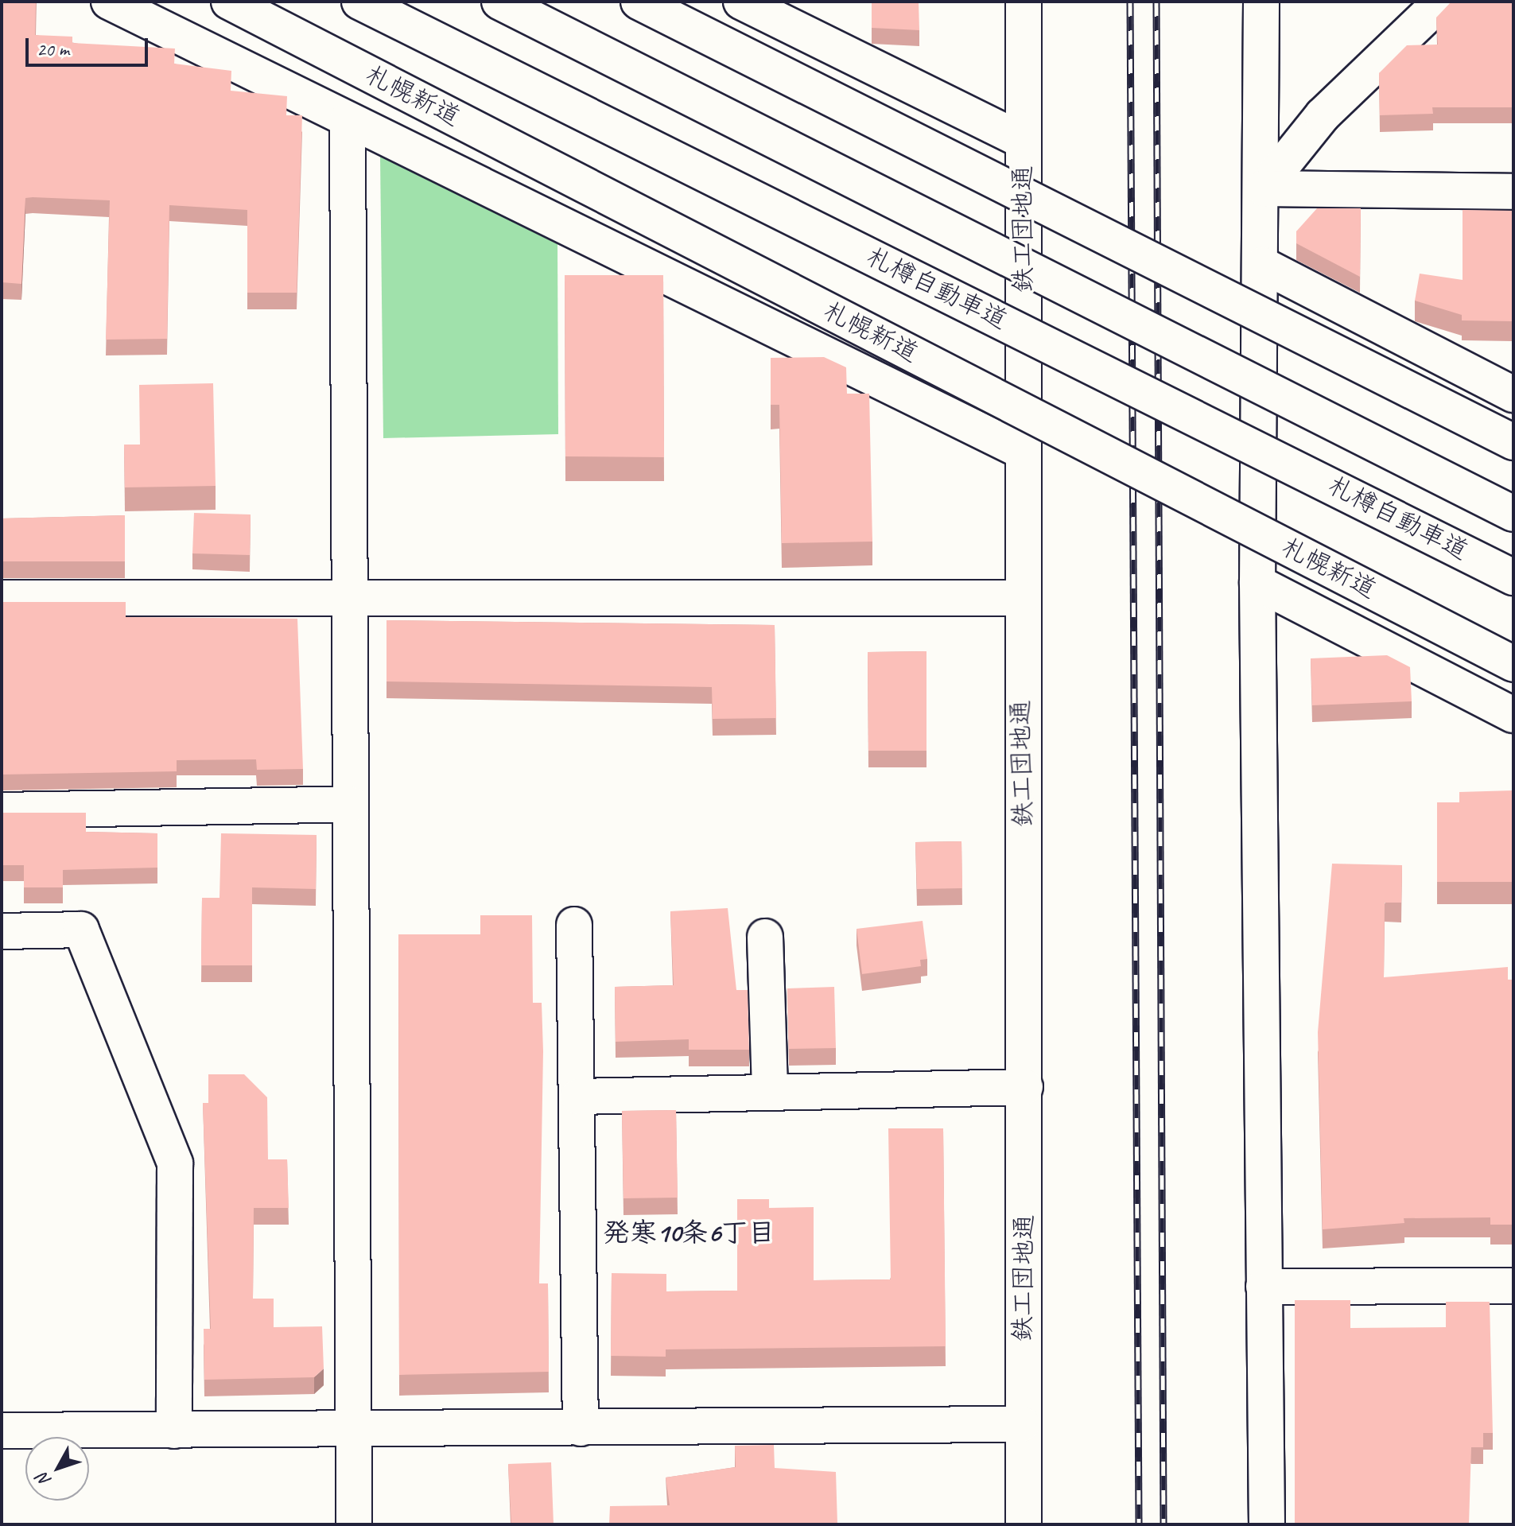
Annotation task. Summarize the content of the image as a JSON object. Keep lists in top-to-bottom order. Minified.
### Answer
{"streets":{"main road":["札幌新道","鉄工団地通","札樽自動車道"]},"districts":["発寒10条6丁目"],"scale_bar":"20 m","north":"bottom left"}
